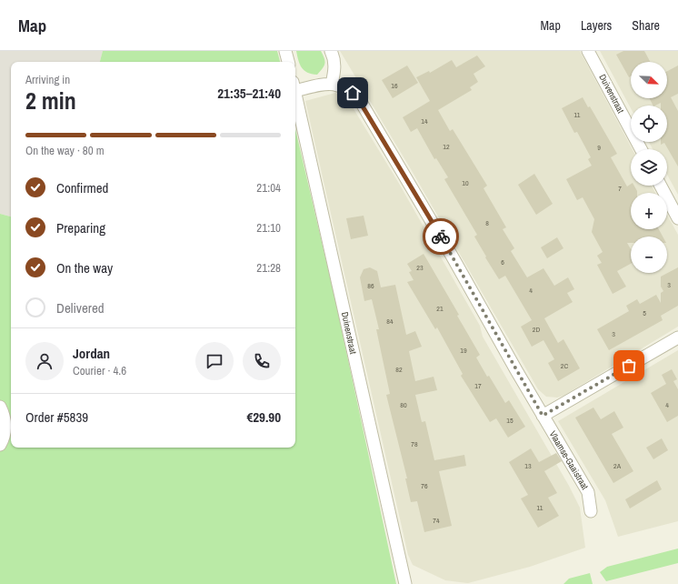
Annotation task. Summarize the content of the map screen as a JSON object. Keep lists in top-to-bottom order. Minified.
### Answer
{"streets":{"street":["Duivenstraat","Duinenstraat","Vlaamse-Gaaistraat"]},"house_numbers":["16","11","14","12","9","10","7","8","6","23","3","86","4","21","5","84","2D","3","19","2C","82","17","80","4","15","78","13","2A","76","11","74"],"north":"bottom right","page":{"header":"Map","nav":["Map","Layers","Share"],"map_buttons":["+","−"],"heading":["2 min","Arriving in","21:35–21:40"],"panel":["Jordan","Courier · 4.6","Order #5839","€29.90"],"bar":"On the way · 80 m","list":[["Confirmed","21:04"],["Preparing","21:10"],["On the way","21:28"],"Delivered"]}}
